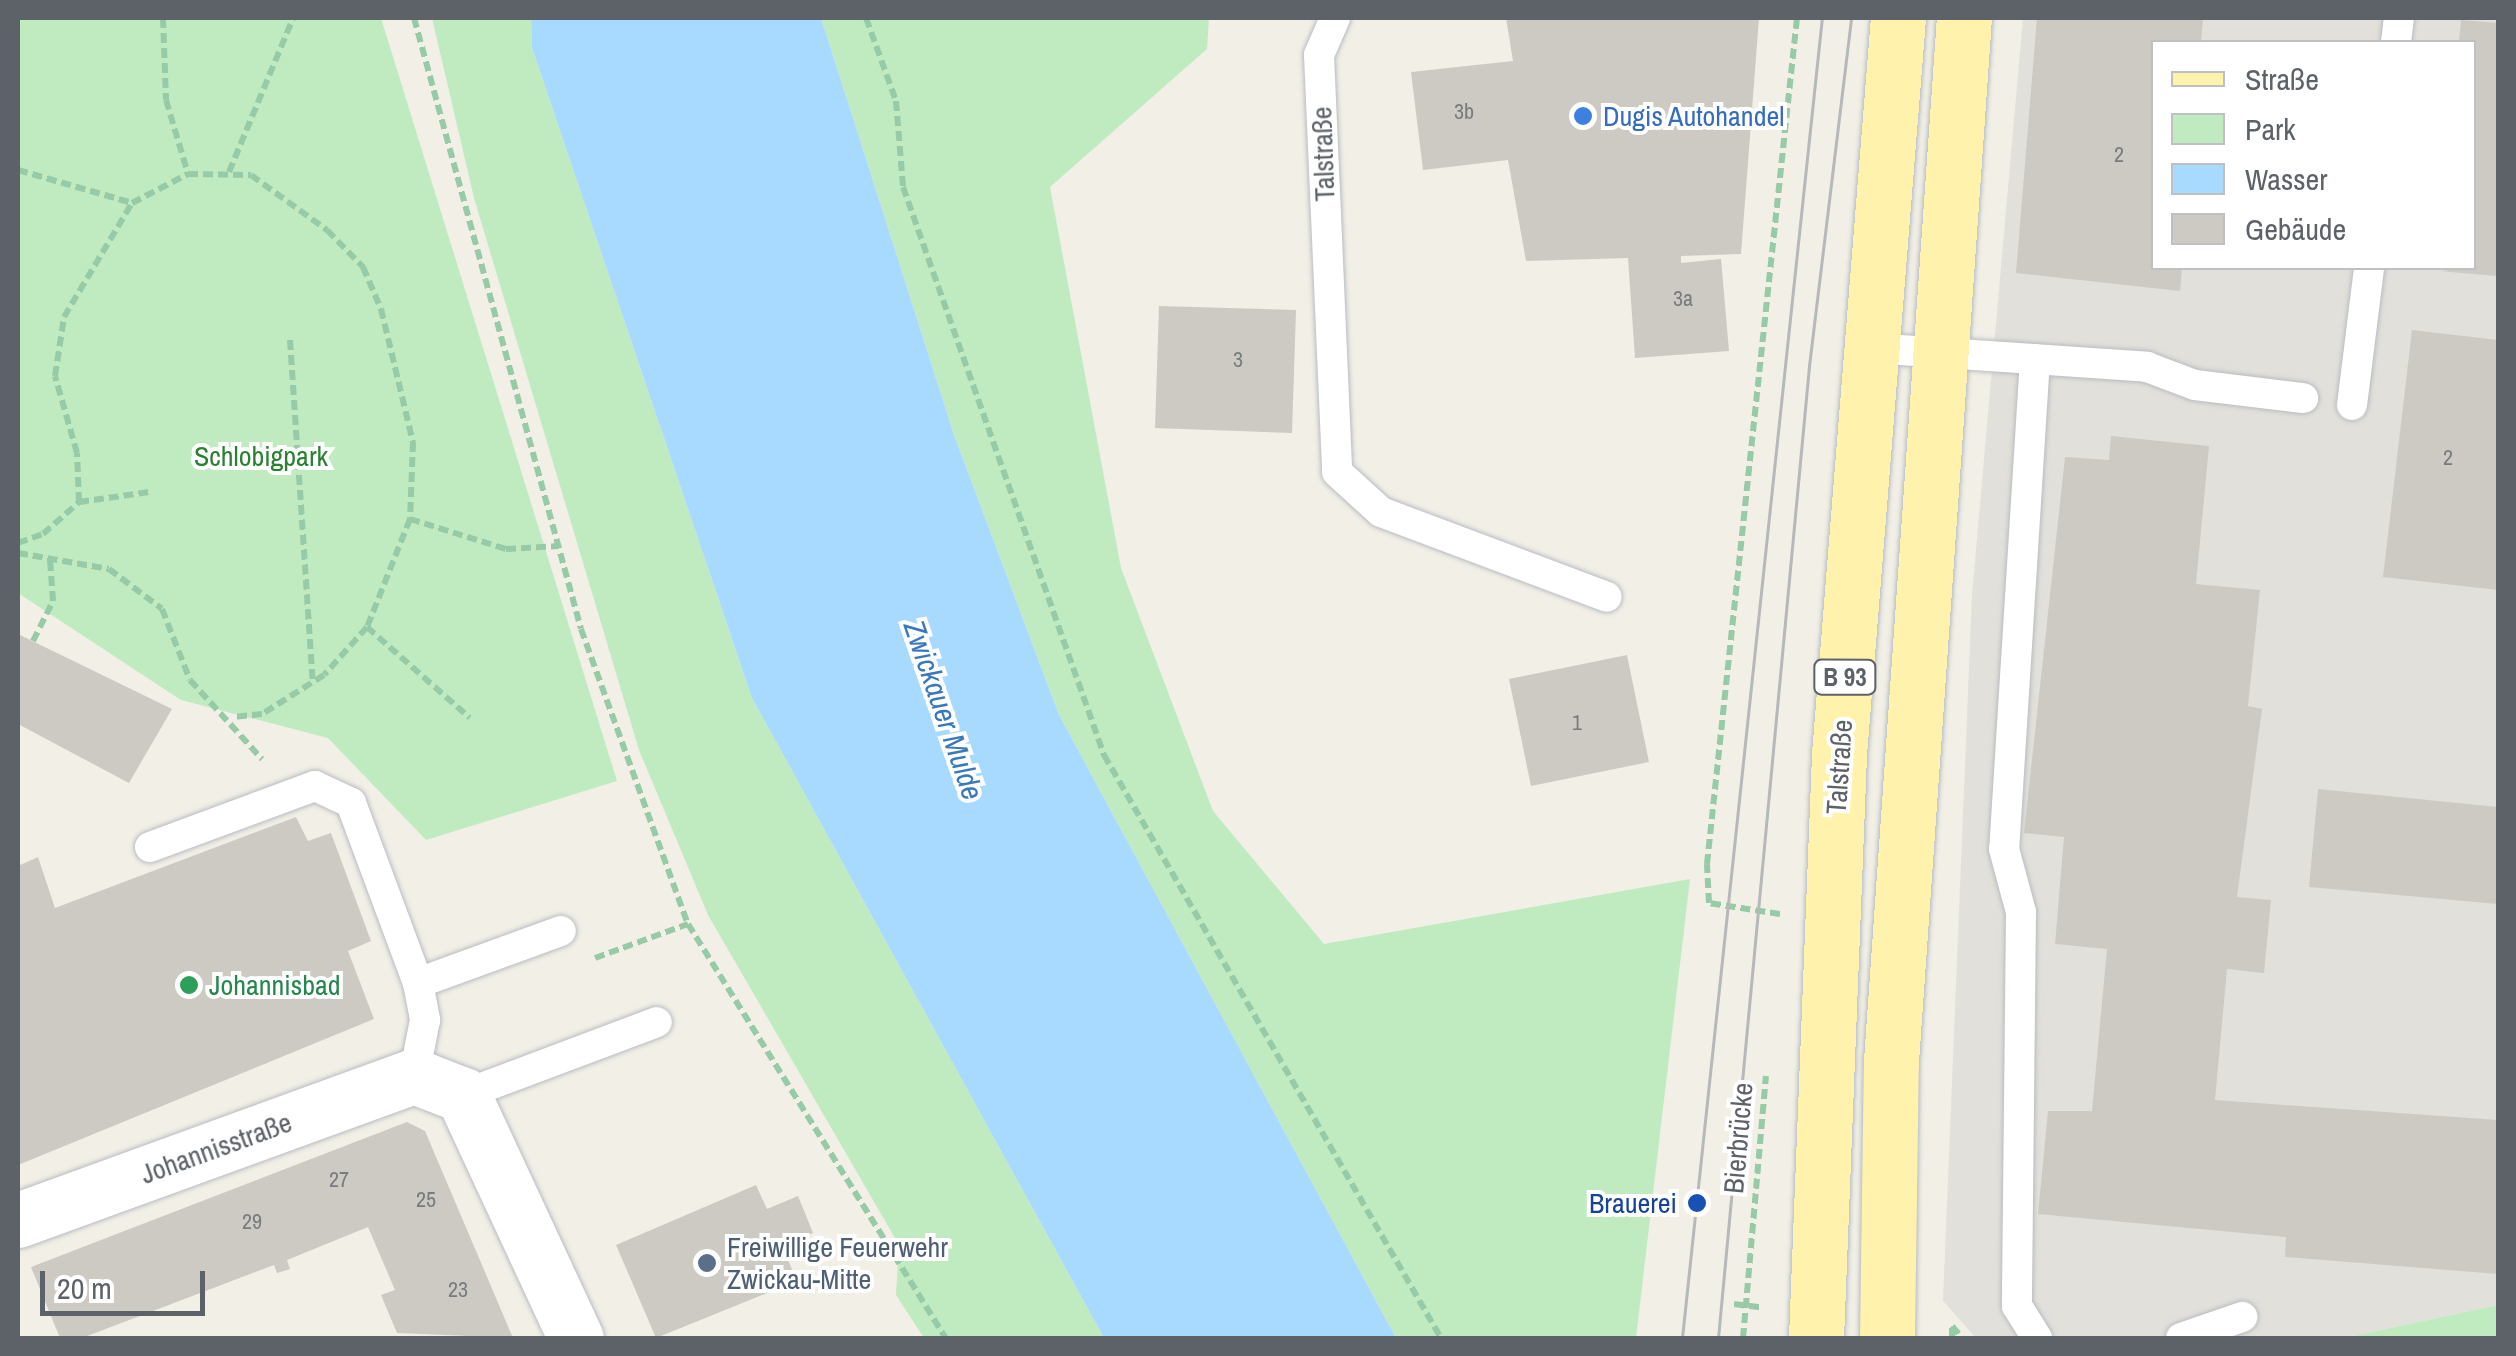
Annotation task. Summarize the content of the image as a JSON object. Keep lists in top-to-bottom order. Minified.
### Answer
{"streets":{"main road":["Talstraße","B 93"],"street":["Johannisstraße"],"path":["Bierbrücke"]},"water":["Zwickauer Mulde"],"parks":["Schlobigpark"],"places":["Dugis Autohandel","Johannisbad","Brauerei","Freiwillige Feuerwehr Zwickau-Mitte"],"house_numbers":["3b","2","3a","3","2","1","27","25","29","23"],"legend":["Straße","Park","Wasser","Gebäude"],"scale_bar":"20 m"}
